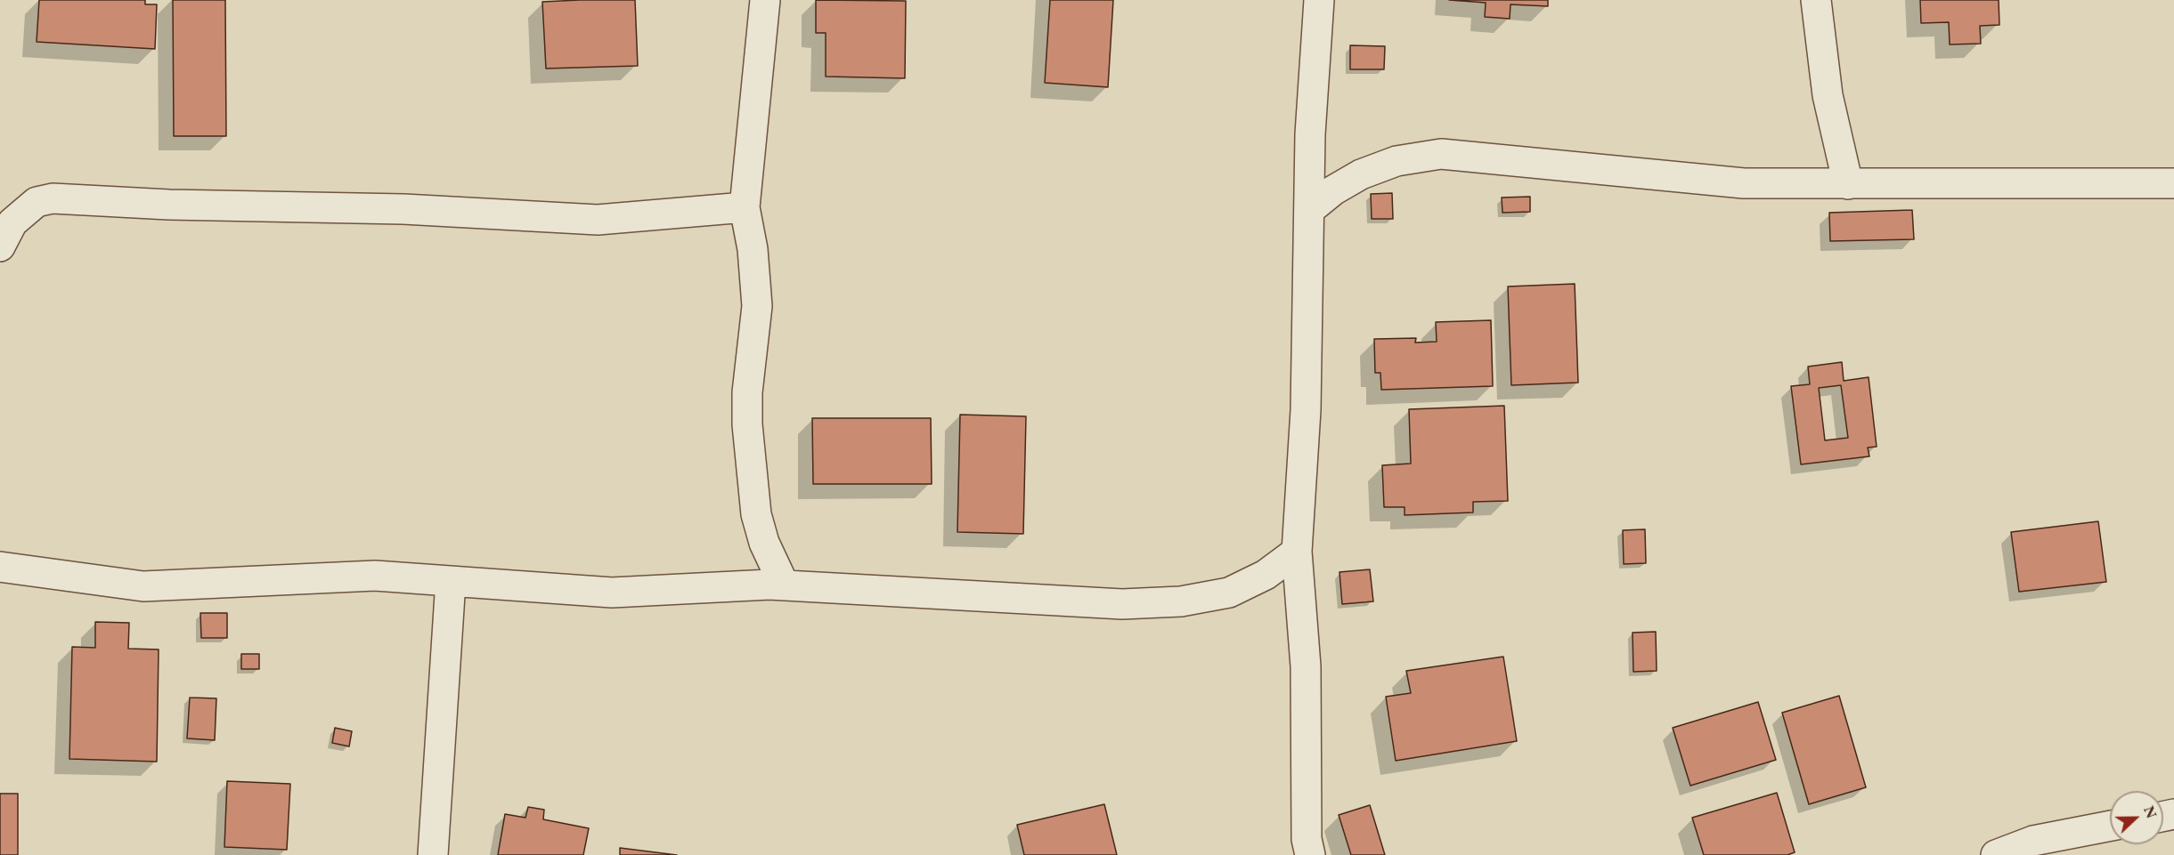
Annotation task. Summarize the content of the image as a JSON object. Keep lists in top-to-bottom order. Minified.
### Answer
{"north":"right"}
